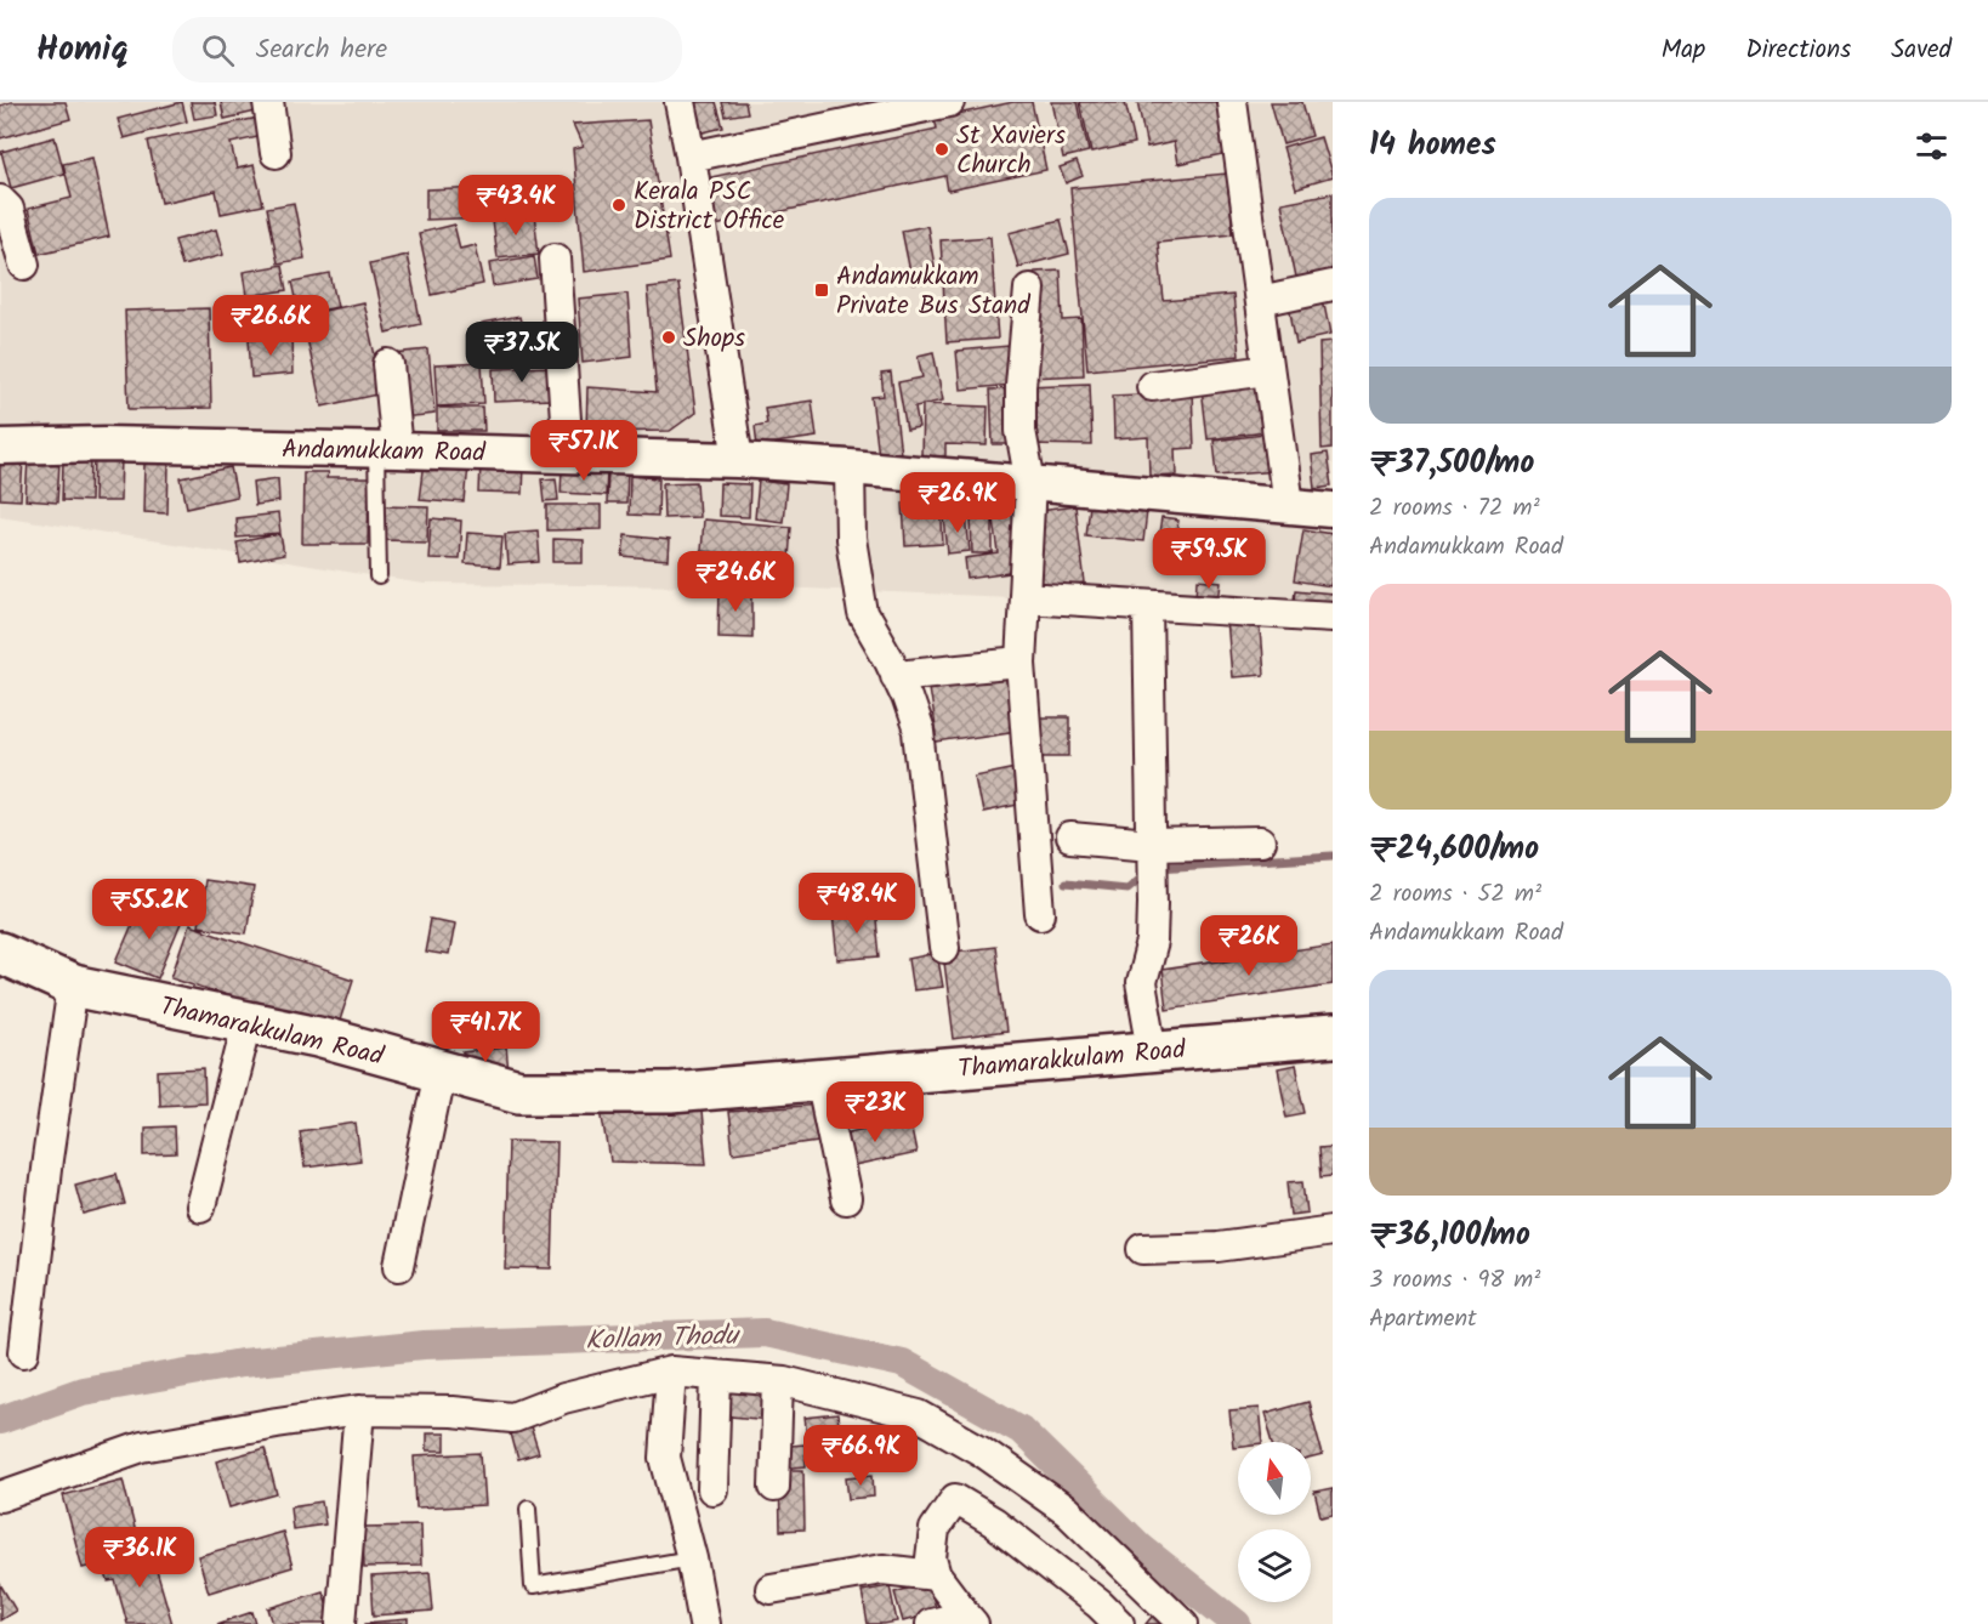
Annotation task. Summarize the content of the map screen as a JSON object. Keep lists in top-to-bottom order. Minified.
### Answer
{"streets":{"main road":["Thamarakkulam Road"],"street":["Andamukkam Road"]},"water":["Kollam Thodu"],"places":{"other":["St Xaviers Church","Kerala PSC District Office","Shops"],"transit":["Andamukkam Private Bus Stand"]},"north":"top","page":{"header":"Homiq","search":"Search here","nav":["Map","Directions","Saved"],"heading":"14 homes","price":["₹43.4K","₹26.6K","₹37.5K","₹57.1K","₹26.9K","₹59.5K","₹24.6K","₹48.4K","₹55.2K","₹26K","₹41.7K","₹23K","₹66.9K","₹36.1K"],"list":[{"name":"₹37,500/mo","note":"2 rooms · 72 m² · Andamukkam Road"},{"name":"₹24,600/mo","note":"2 rooms · 52 m² · Andamukkam Road"},{"name":"₹36,100/mo","note":"3 rooms · 98 m² · Apartment"}]}}
